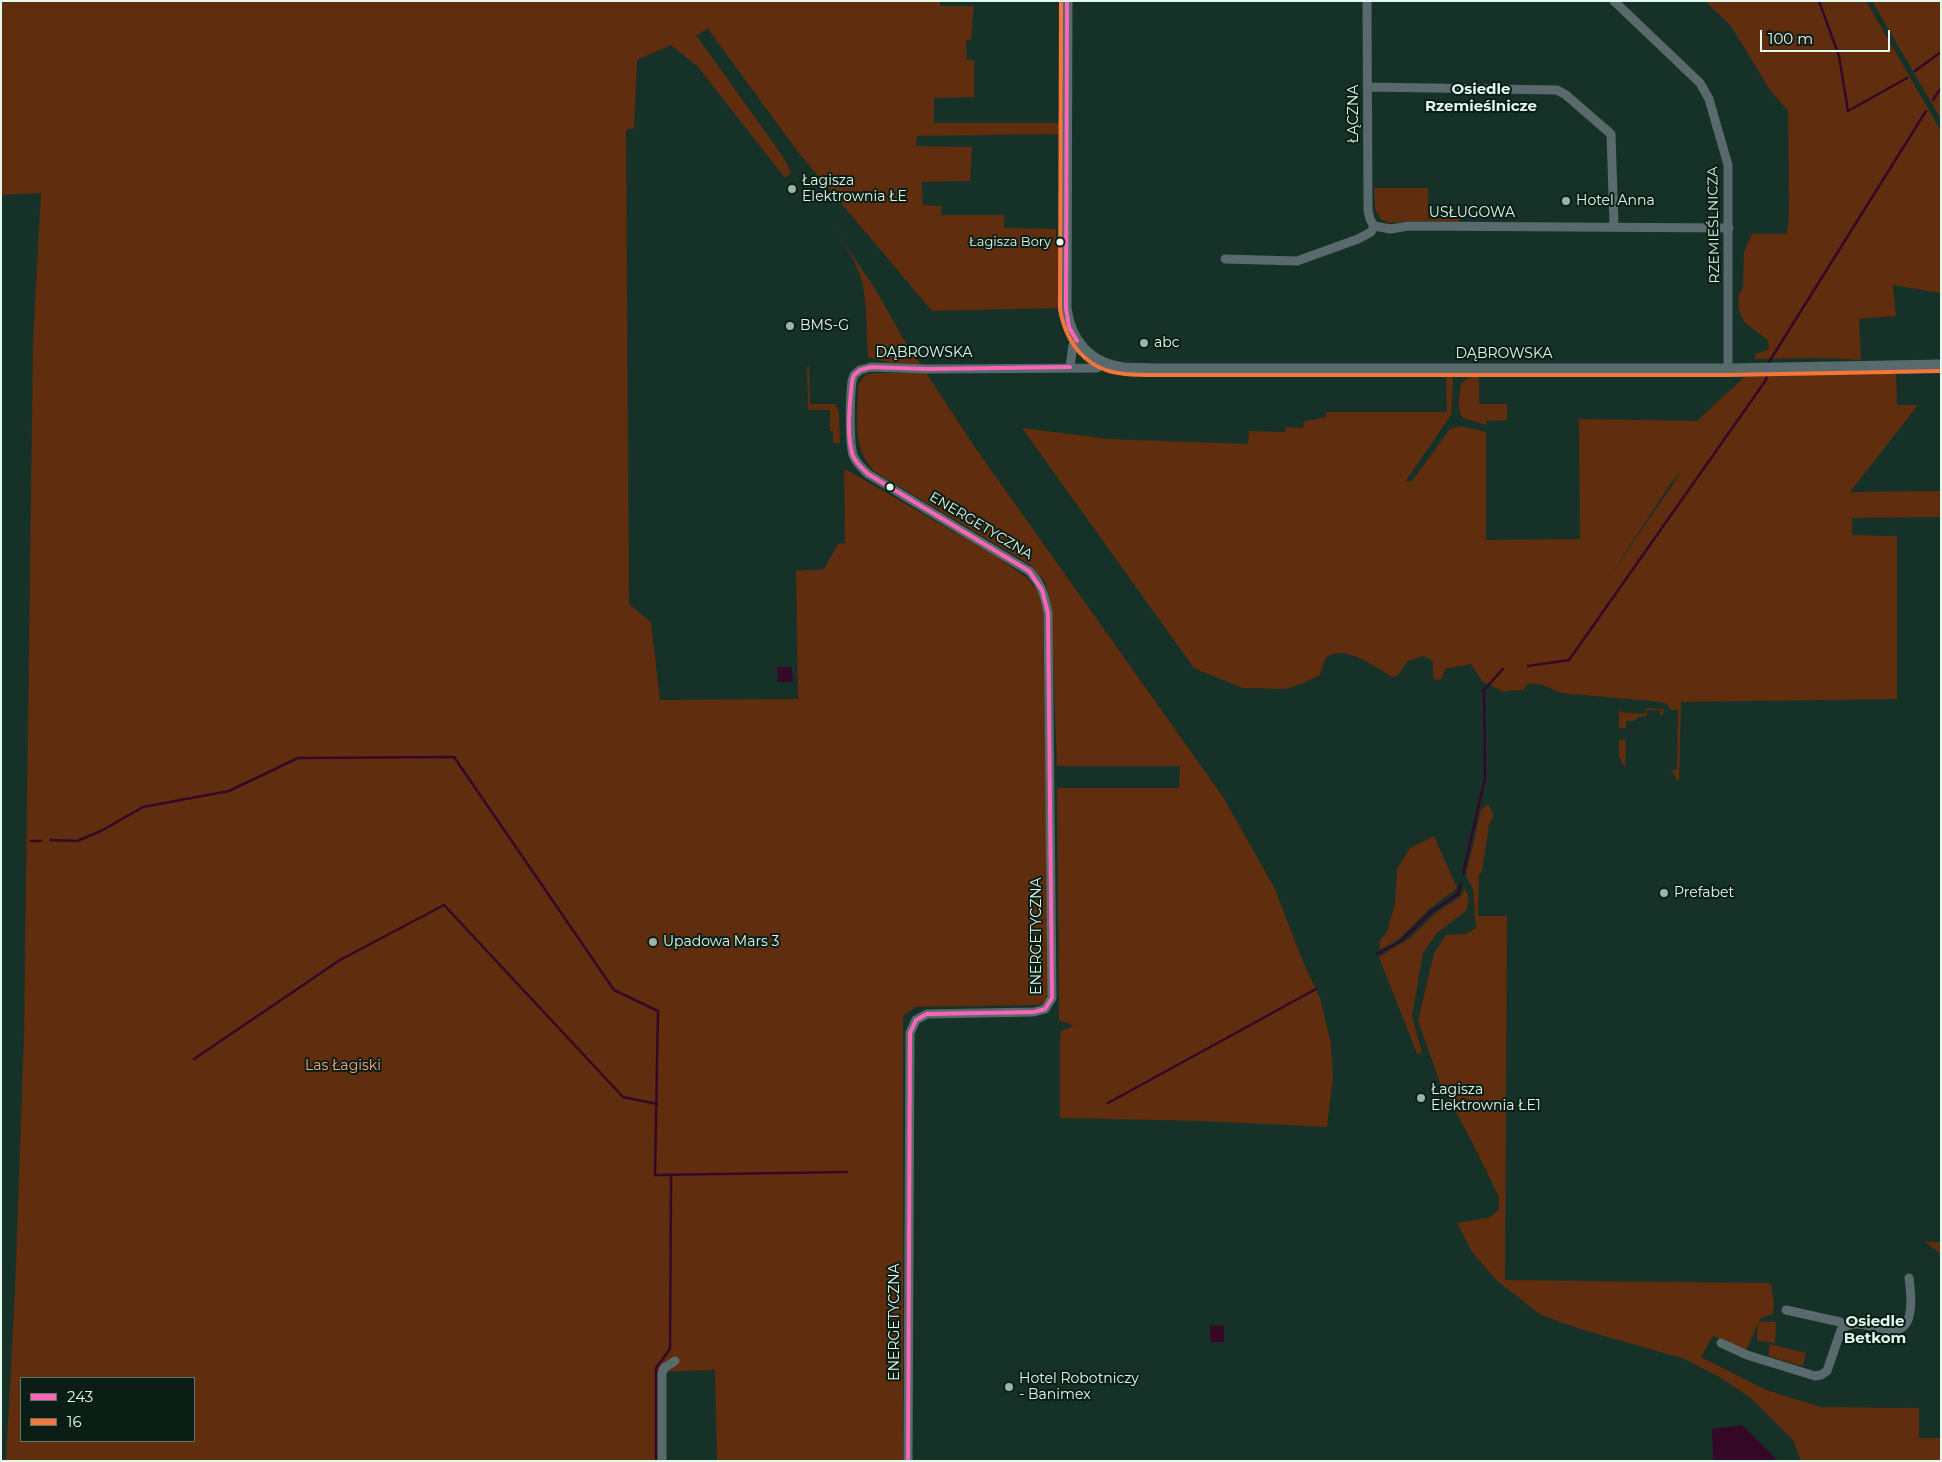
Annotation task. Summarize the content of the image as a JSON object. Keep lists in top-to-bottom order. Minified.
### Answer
{"streets":{"street":["ŁĄCZNA","USŁUGOWA","RZEMIEŚLNICZA","DĄBROWSKA","ENERGETYCZNA"]},"crossings":[["ŁĄCZNA","USŁUGOWA"],["USŁUGOWA","RZEMIEŚLNICZA"],["RZEMIEŚLNICZA","DĄBROWSKA"],["DĄBROWSKA","ENERGETYCZNA"]],"districts":["Osiedle Rzemieślnicze","Osiedle Betkom"],"parks":["Las Łagiski"],"places":["Łagisza Elektrownia ŁE","Hotel Anna","Łagisza Bory","BMS-G","abc","Prefabet","Upadowa Mars 3","Łagisza Elektrownia ŁE1","Hotel Robotniczy - Banimex"],"lines":["transit line 243","transit line 16"],"legend":["243","16"],"scale_bar":"100 m"}
